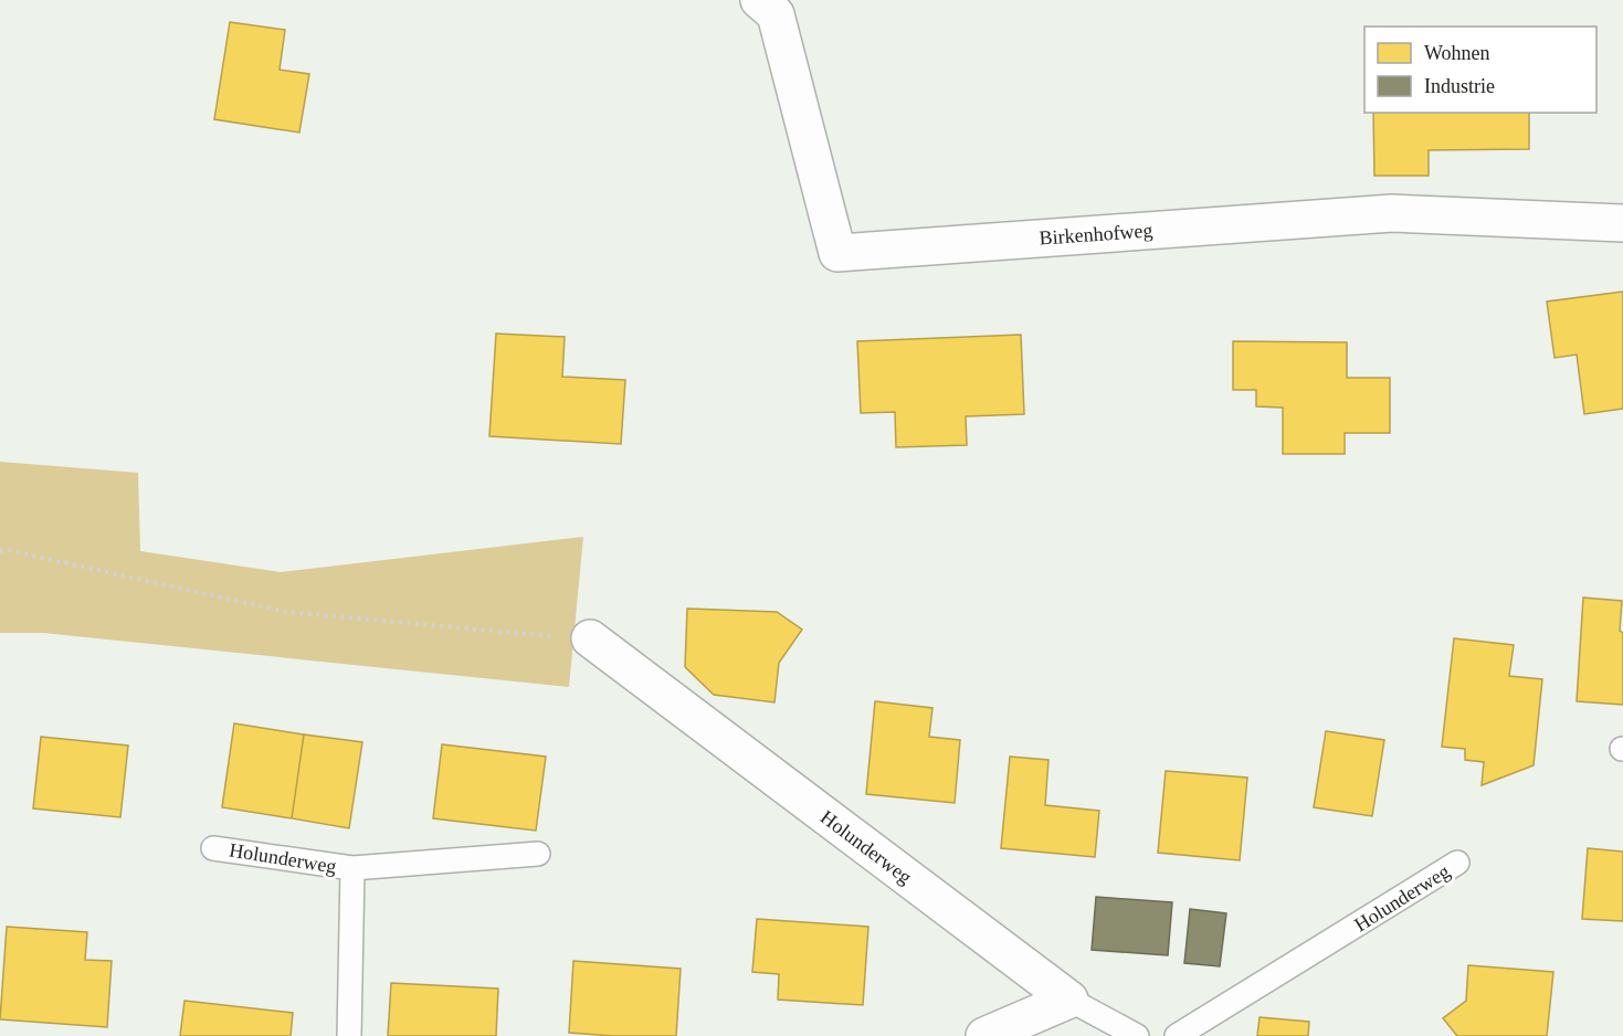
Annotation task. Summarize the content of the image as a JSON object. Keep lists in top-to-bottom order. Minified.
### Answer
{"streets":{"street":["Birkenhofweg","Holunderweg"]},"legend":["Wohnen","Industrie"]}
